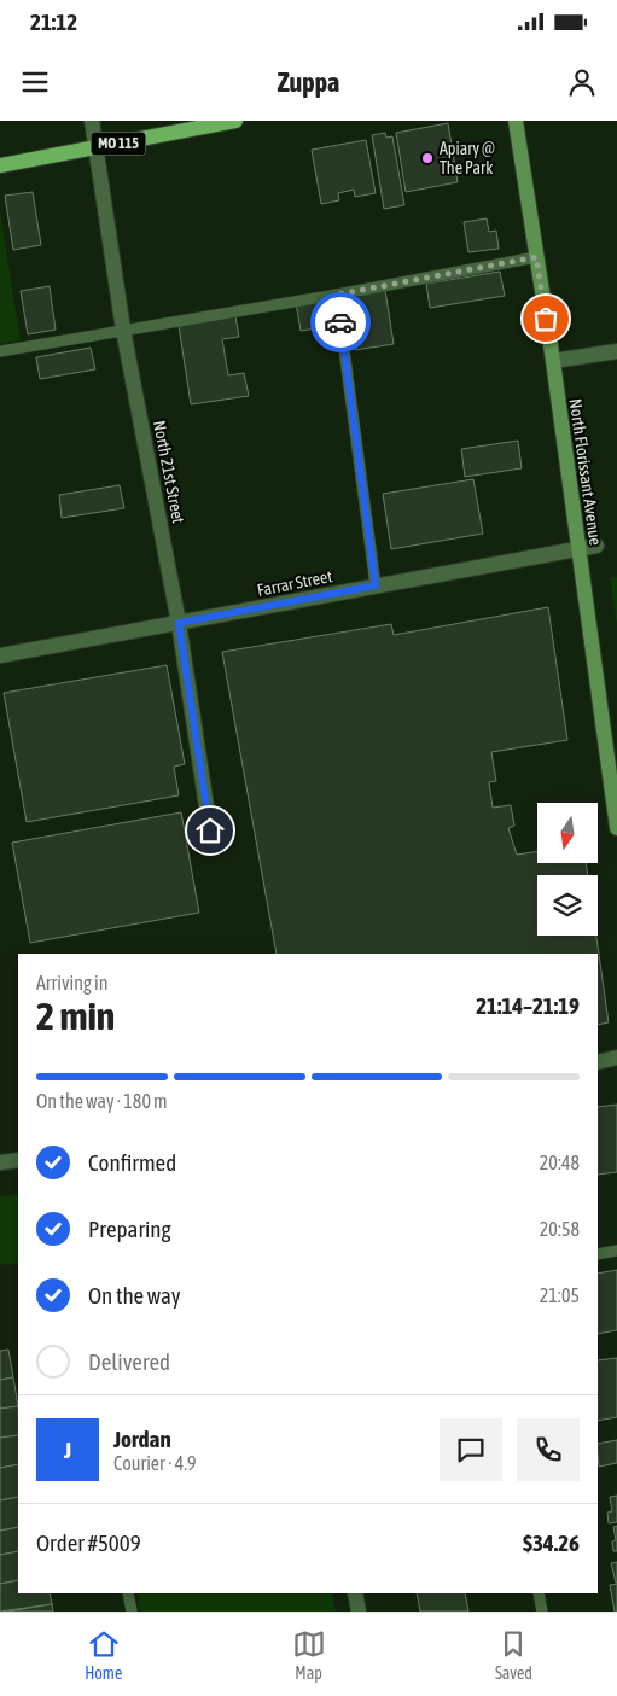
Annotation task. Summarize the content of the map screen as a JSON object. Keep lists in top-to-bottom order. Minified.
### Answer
{"streets":{"main road":["MO 115","North Florissant Avenue"],"street":["North 21st Street","Farrar Street"]},"crossings":[["MO 115","North 21st Street"],["North 21st Street","Farrar Street"],["North Florissant Avenue","Farrar Street"]],"places":["Apiary @ The Park"],"north":"bottom","page":{"status":"21:12","header":"Zuppa","heading":["2 min","Arriving in","21:14–21:19"],"panel":["Jordan","Courier · 4.9","Order #5009","$34.26"],"bar":"On the way · 180 m","list":[["Confirmed","20:48"],["Preparing","20:58"],["On the way","21:05"],"Delivered"],"round":"J","tabs":["Home","Map","Saved"]}}
